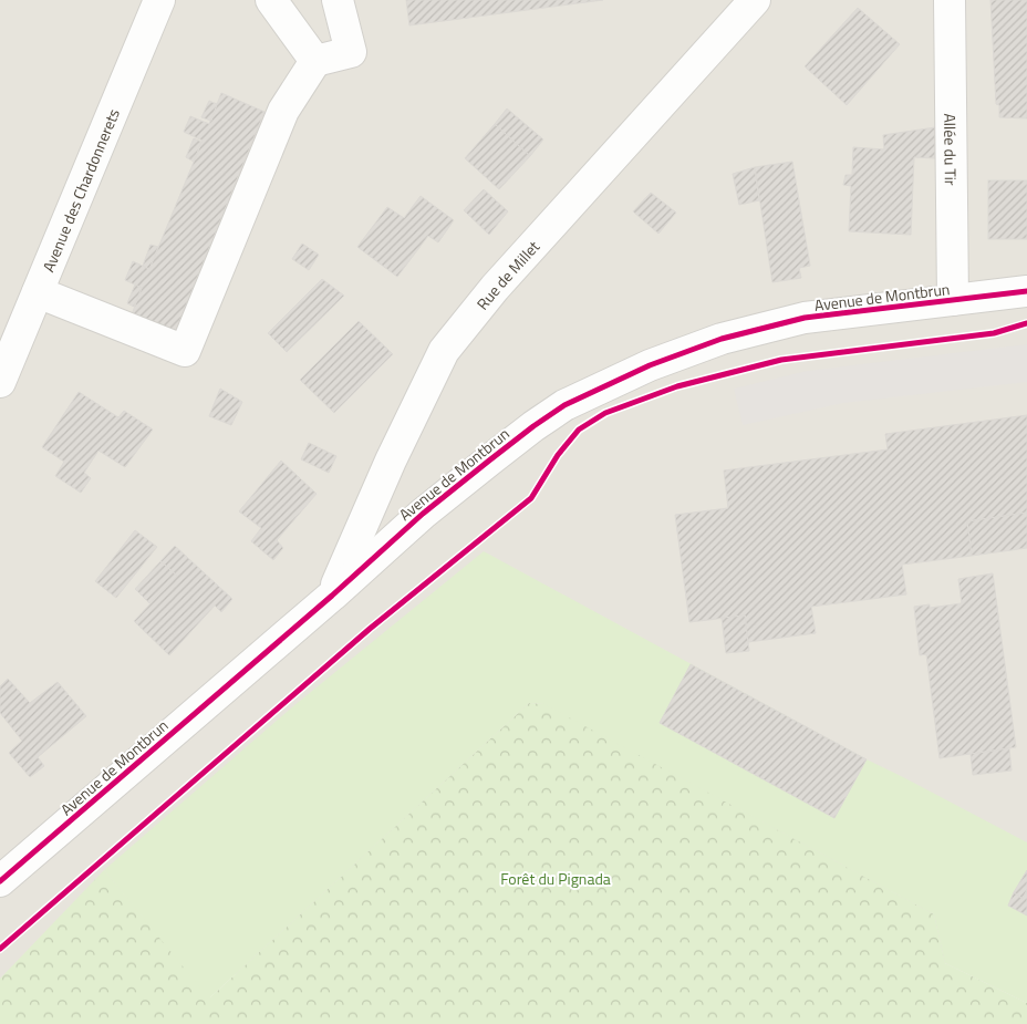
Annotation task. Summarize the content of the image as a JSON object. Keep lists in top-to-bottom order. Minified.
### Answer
{"streets":{"street":["Allée du Tir","Avenue des Chardonnerets","Rue de Millet","Avenue de Montbrun"]},"crossings":[["Allée du Tir","Avenue de Montbrun"],["Rue de Millet","Avenue de Montbrun"]],"parks":["Forêt du Pignada"]}
